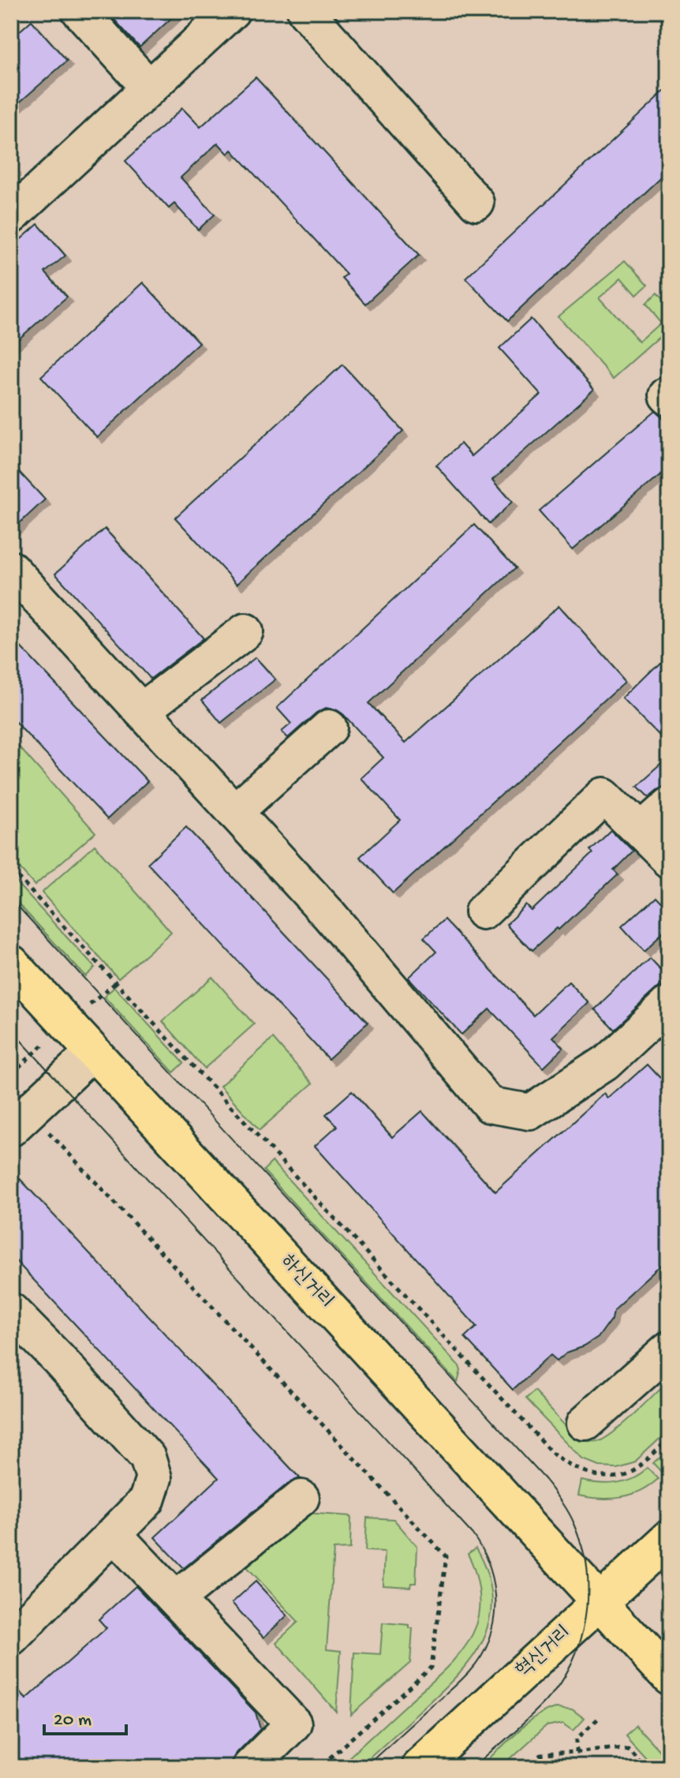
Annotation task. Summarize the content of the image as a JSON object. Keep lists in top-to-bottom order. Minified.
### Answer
{"streets":{"main road":["하신거리","혁신거리"]},"crossings":[["하신거리","혁신거리"]],"scale_bar":"20 m"}
